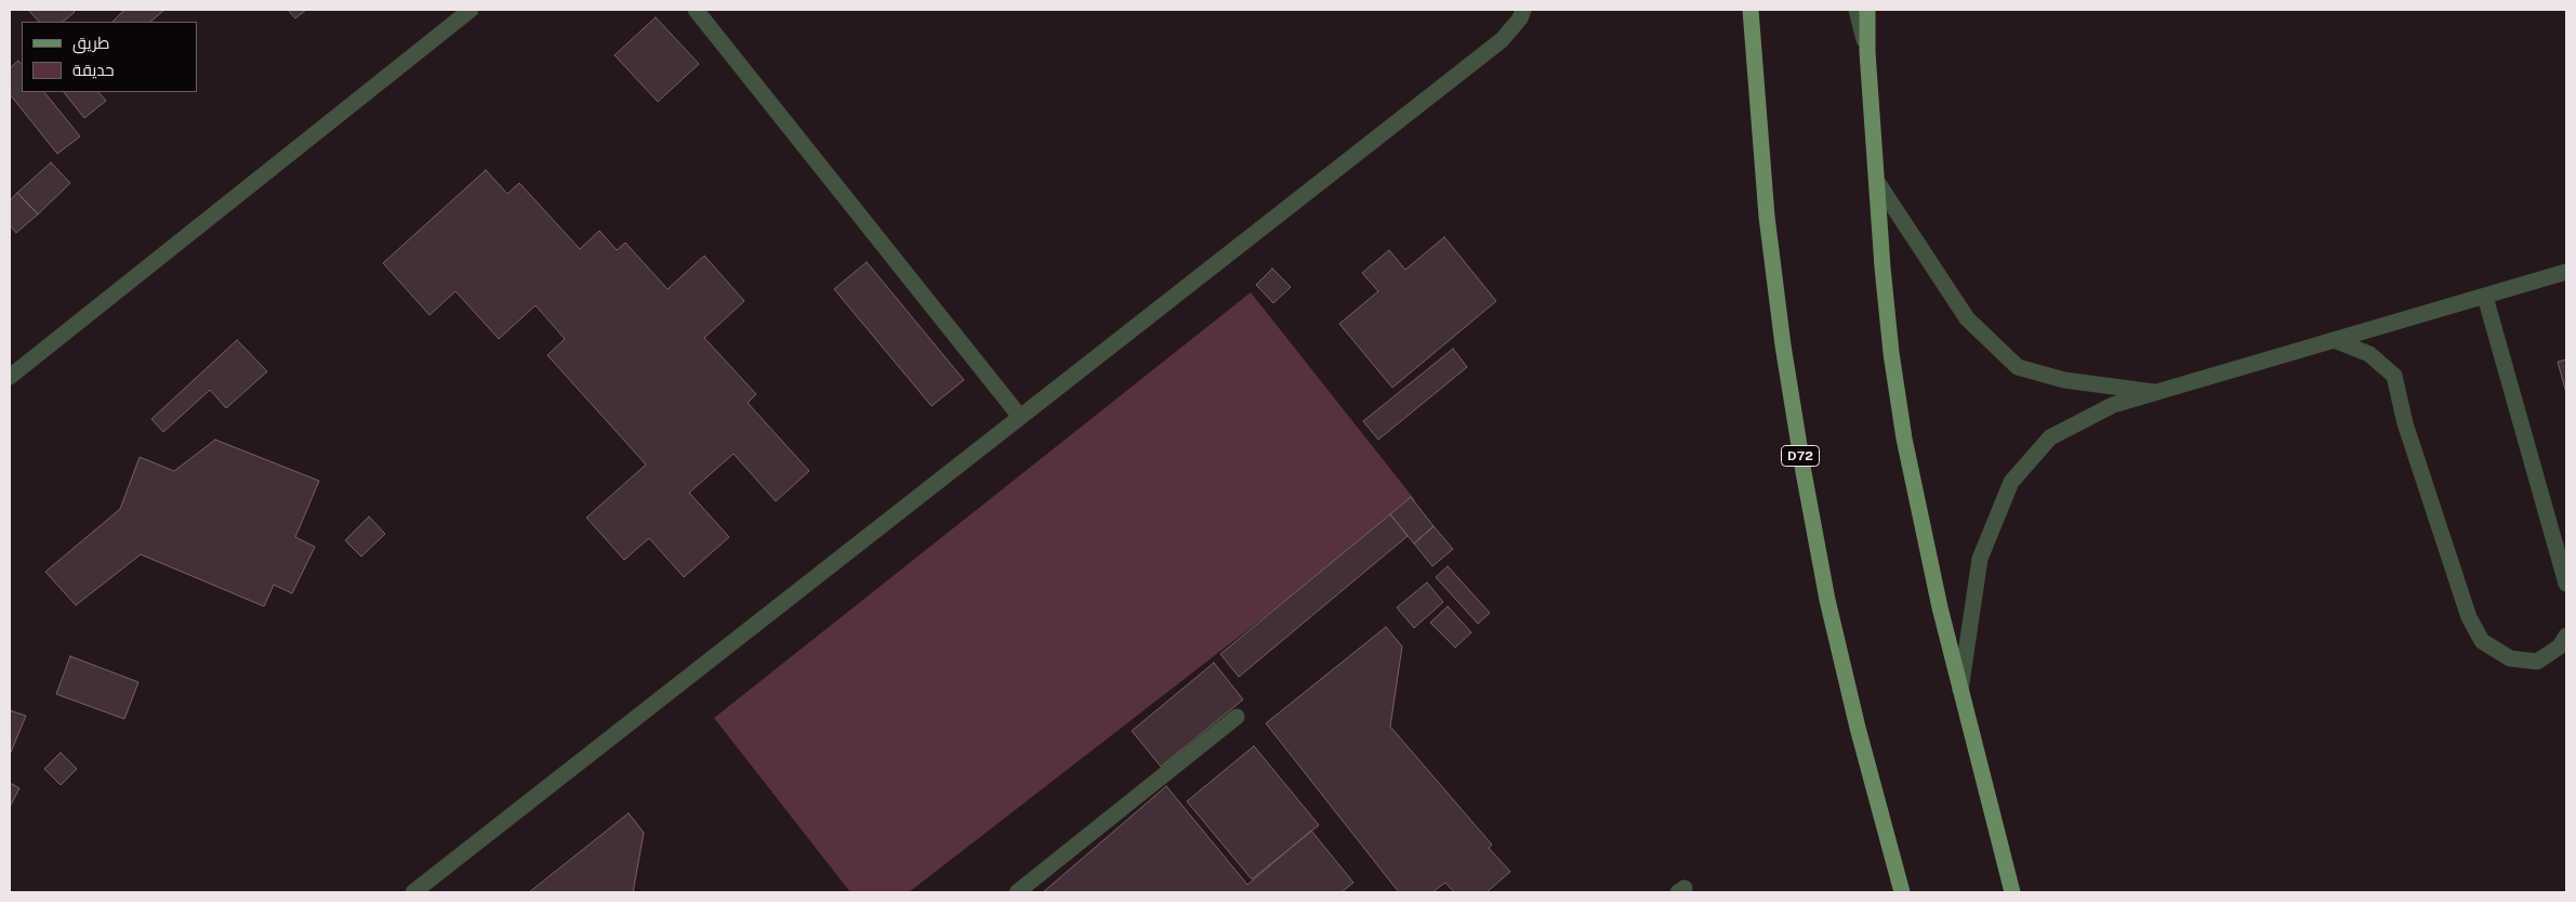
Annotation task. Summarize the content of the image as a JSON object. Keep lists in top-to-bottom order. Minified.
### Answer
{"streets":{"main road":["D72"]},"legend":["طريق","حديقة"]}
